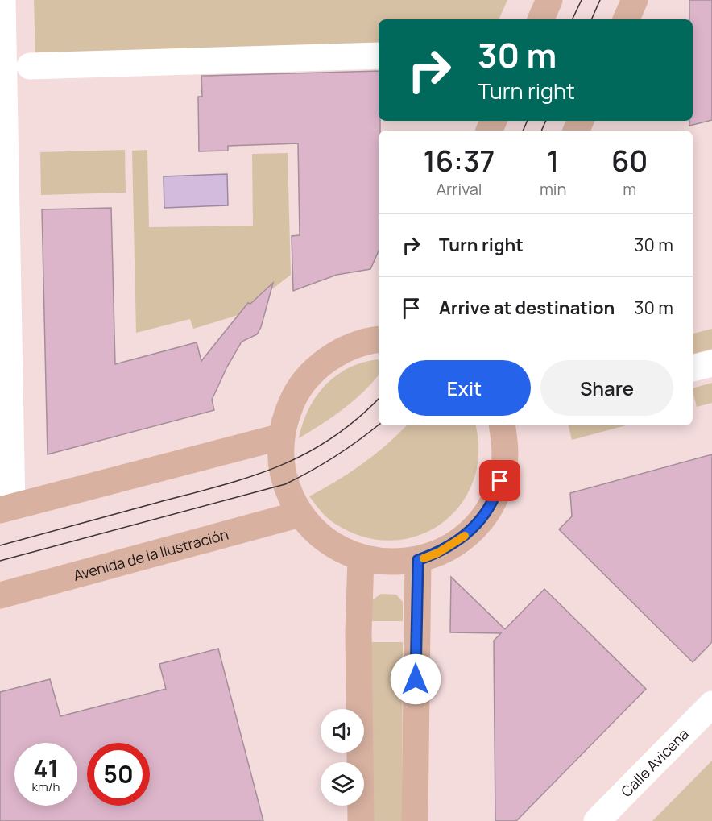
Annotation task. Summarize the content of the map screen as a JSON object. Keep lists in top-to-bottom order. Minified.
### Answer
{"streets":{"main road":["Avenida de la Ilustración"],"street":["Calle Avicena"]},"page":{"turn":["30 m","Turn right"],"eta":["16:37","Arrival","1","min","60","m"],"list":[{"name":"Turn right","value":"30 m"},{"name":"Arrive at destination","value":"30 m"}],"buttons":["Exit","Share"],"speed":"41 km/h","limit":"50"}}
